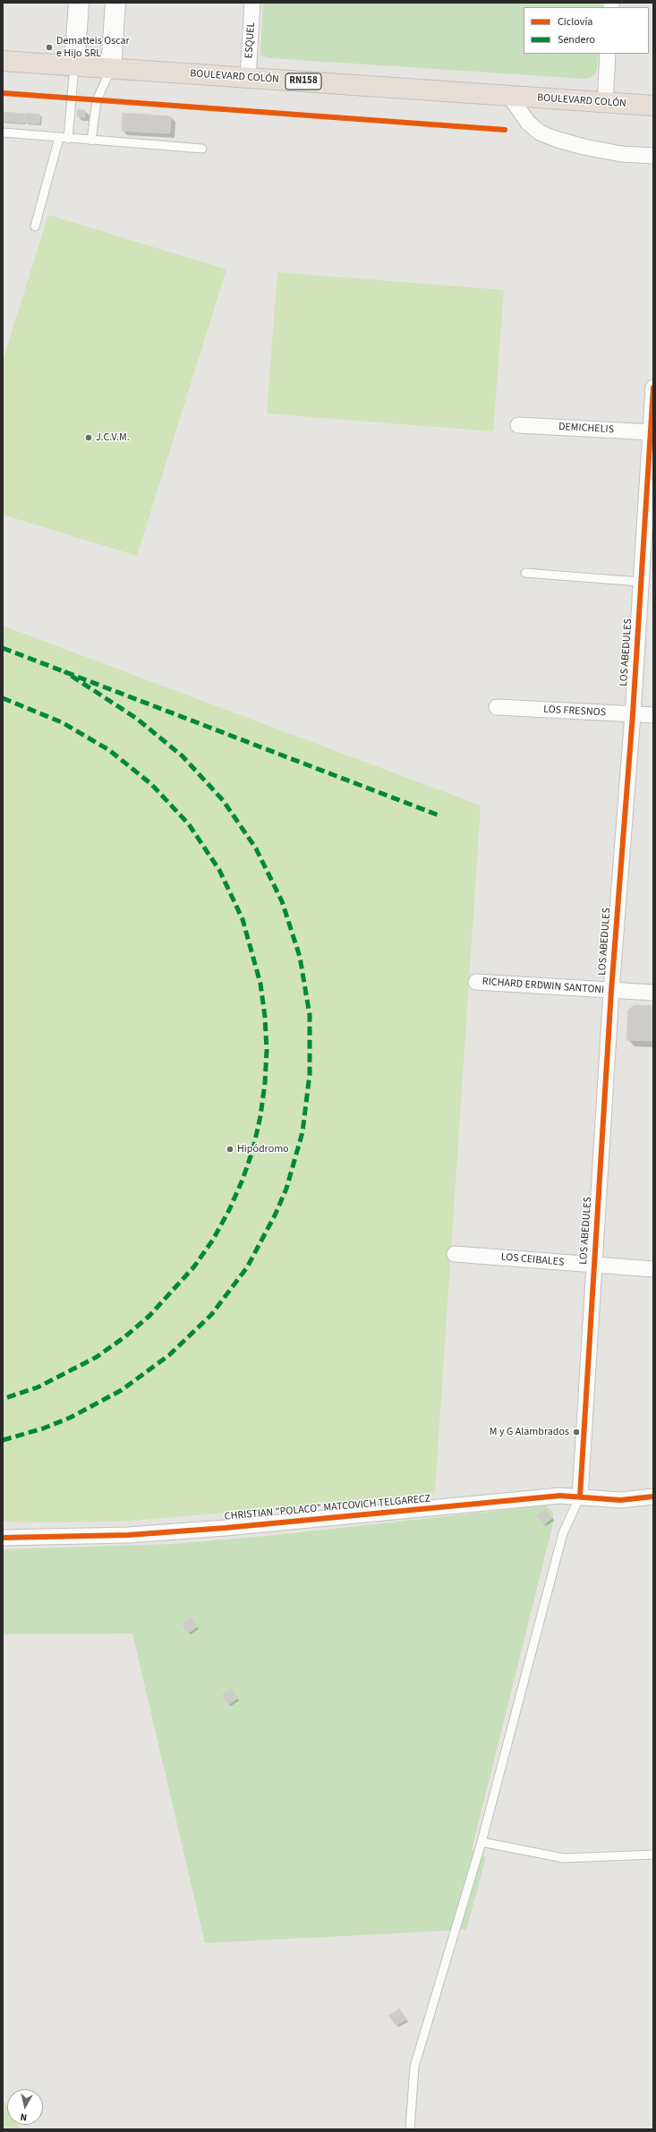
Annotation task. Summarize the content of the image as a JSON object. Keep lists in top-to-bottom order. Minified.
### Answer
{"streets":{"highway":["BOULEVARD COLÓN","RN158"],"street":["ESQUEL","DEMICHELIS","LOS ABEDULES","LOS FRESNOS","RICHARD ERDWIN SANTONI","LOS CEIBALES","CHRISTIAN \"POLACO\" MATCOVICH TELGARECZ"]},"crossings":[["ESQUEL","BOULEVARD COLÓN"],["DEMICHELIS","LOS ABEDULES"],["LOS ABEDULES","LOS FRESNOS"],["LOS ABEDULES","RICHARD ERDWIN SANTONI"],["LOS ABEDULES","LOS CEIBALES"],["LOS ABEDULES","CHRISTIAN \"POLACO\" MATCOVICH TELGARECZ"]],"places":["Dematteis Oscar e Hijo SRL","J.C.V.M.","Hipódromo","M y G Alambrados"],"legend":["Ciclovía","Sendero"],"north":"bottom"}
